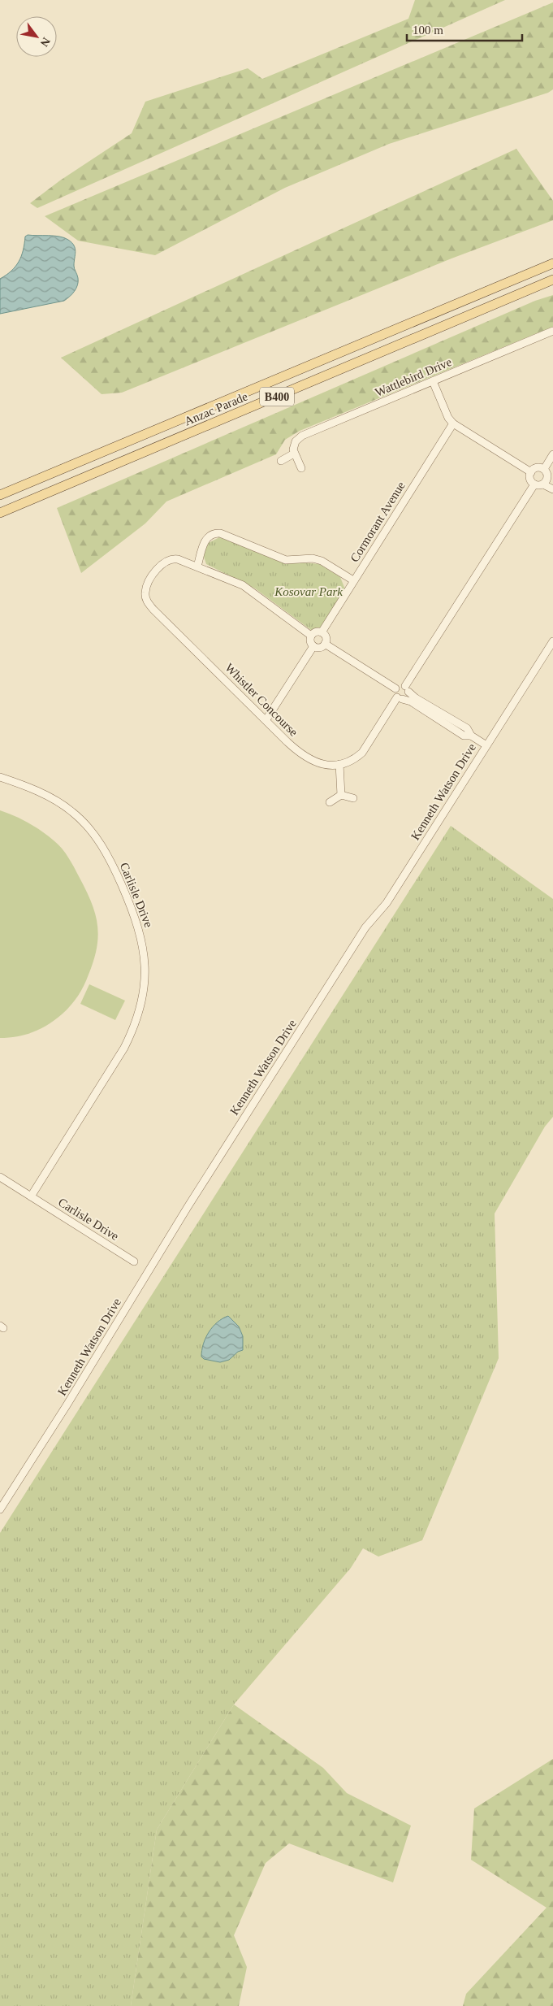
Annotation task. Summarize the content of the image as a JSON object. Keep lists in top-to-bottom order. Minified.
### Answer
{"streets":{"main road":["B400","Anzac Parade"],"street":["Wattlebird Drive","Cormorant Avenue","Whistler Concourse","Kenneth Watson Drive","Carlisle Drive"]},"parks":["Kosovar Park"],"scale_bar":"100 m","north":"bottom right"}
